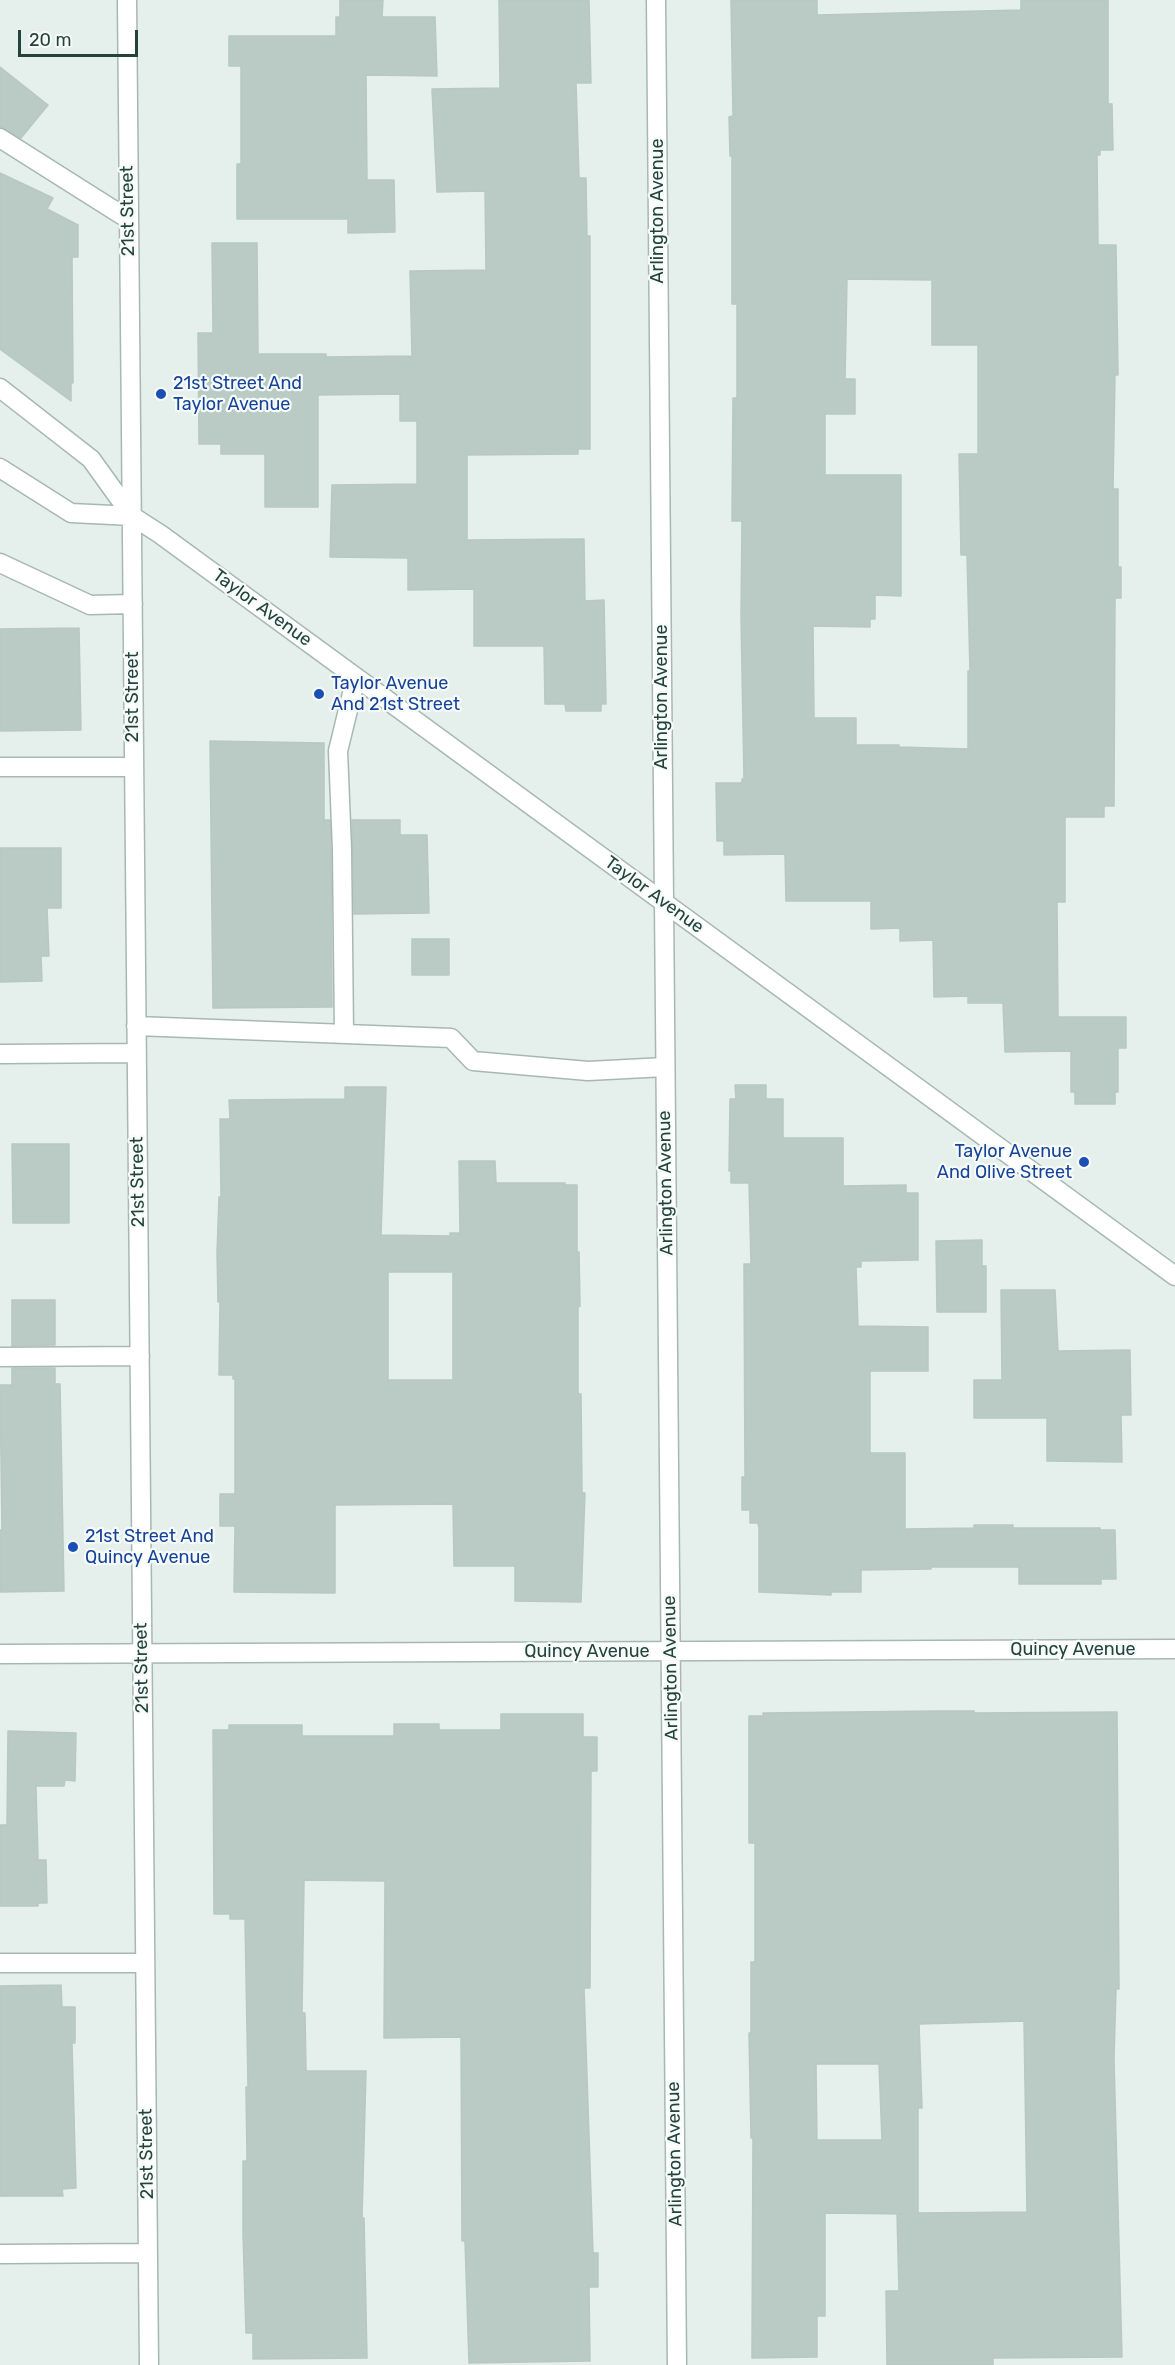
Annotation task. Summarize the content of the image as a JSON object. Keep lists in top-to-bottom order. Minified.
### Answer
{"streets":{"street":["21st Street","Arlington Avenue","Taylor Avenue","Quincy Avenue"]},"crossings":[["21st Street","Taylor Avenue"],["21st Street","Quincy Avenue"],["Arlington Avenue","Taylor Avenue"],["Arlington Avenue","Quincy Avenue"]],"places":["21st Street And Taylor Avenue","Taylor Avenue And 21st Street","Taylor Avenue And Olive Street","21st Street And Quincy Avenue"],"scale_bar":"20 m"}
